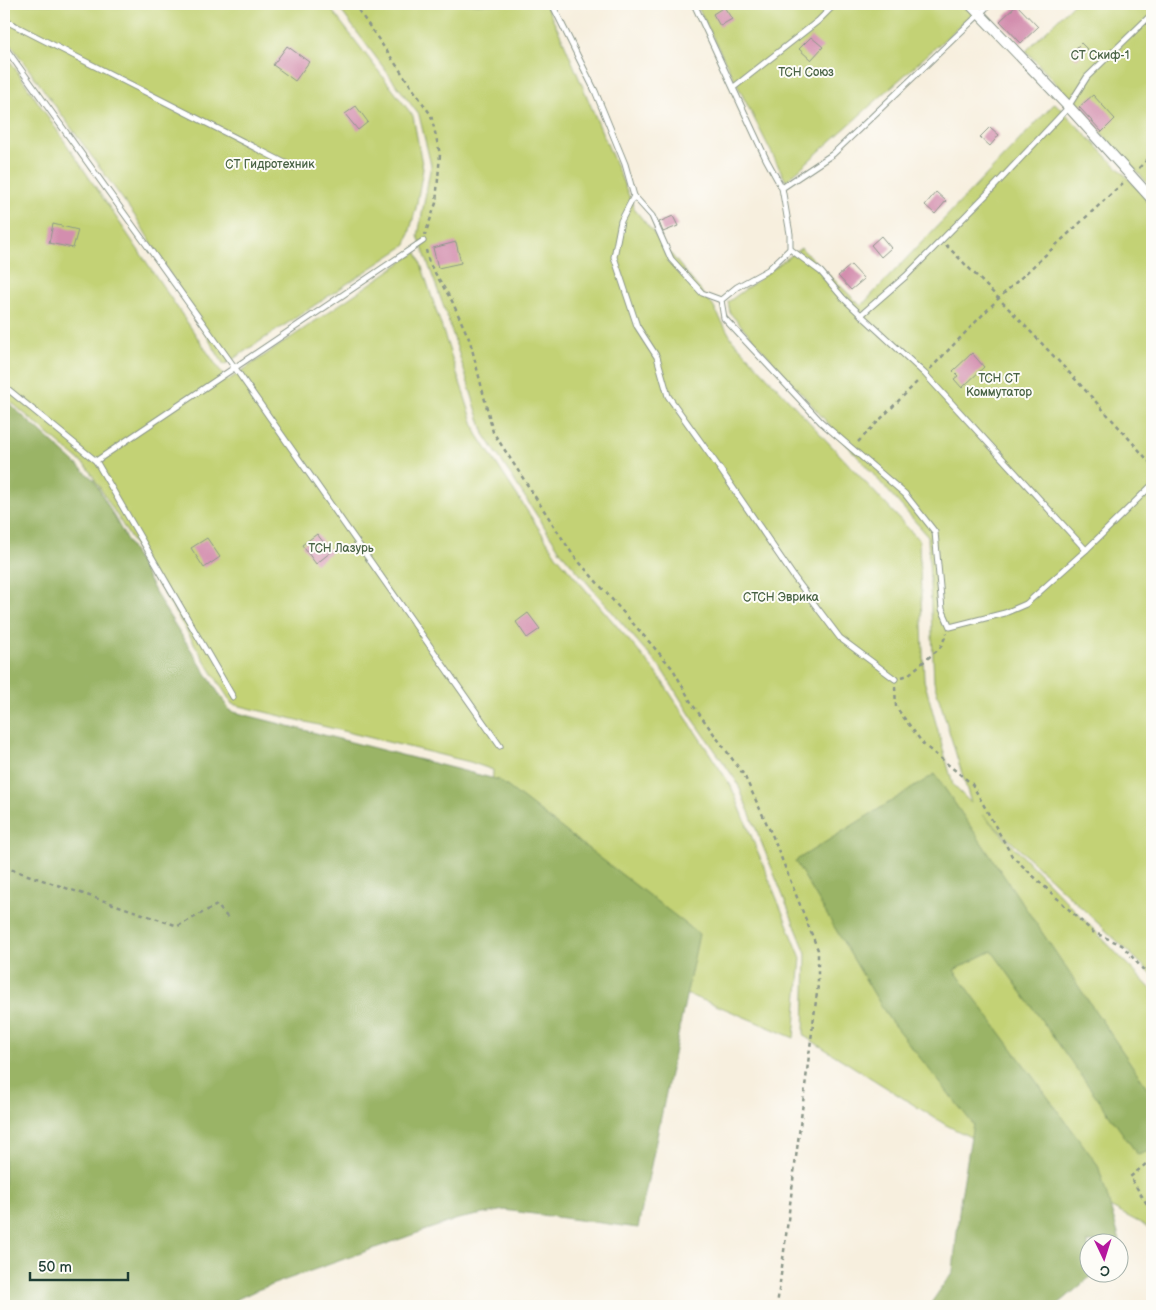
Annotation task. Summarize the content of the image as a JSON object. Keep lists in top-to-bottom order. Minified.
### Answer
{"parks":["СТ Скиф-1","ТСН Союз","СТ Гидротехник","ТСН СТ Коммутатор","ТСН Лазурь","СТСН Эврика"],"scale_bar":"50 m","north":"bottom"}
